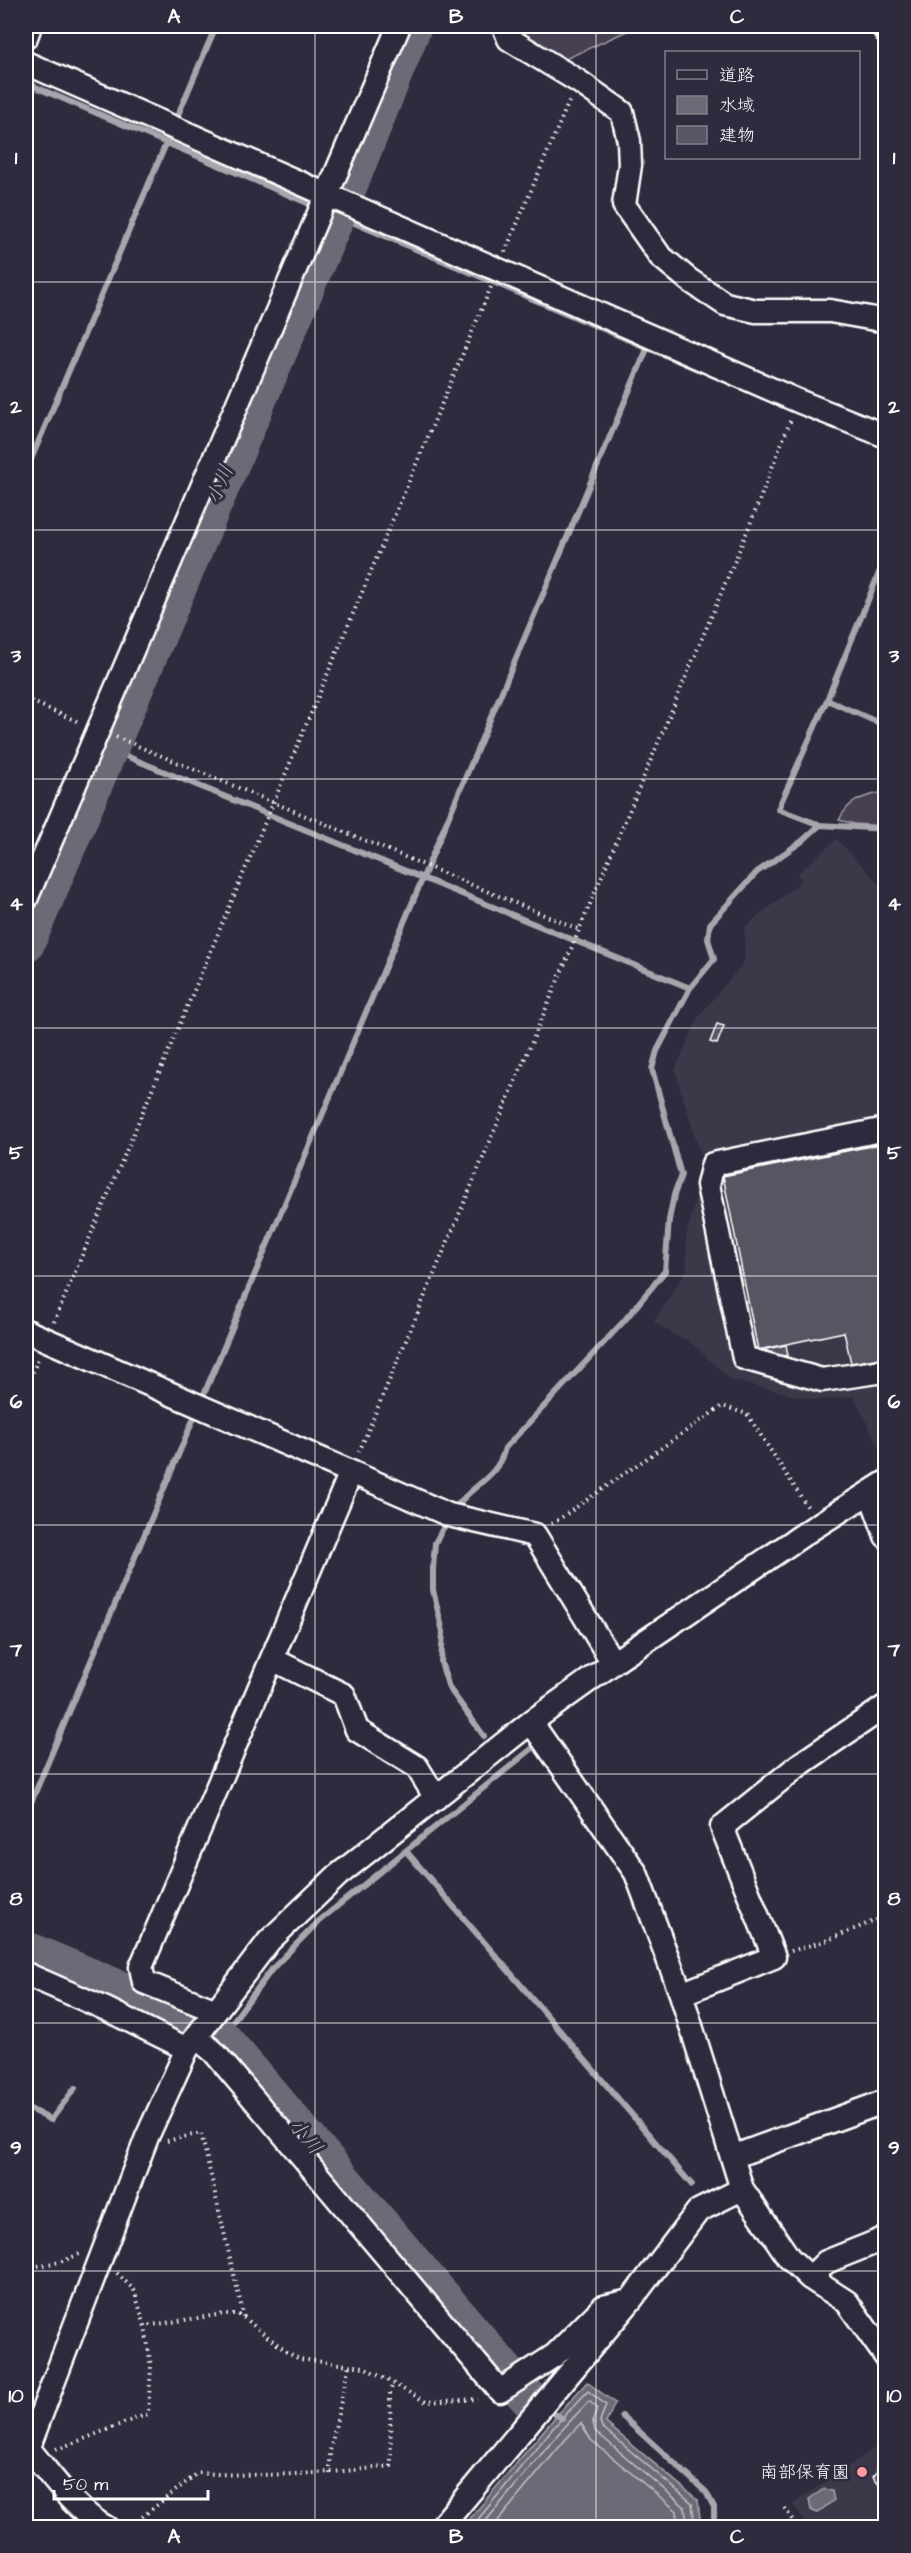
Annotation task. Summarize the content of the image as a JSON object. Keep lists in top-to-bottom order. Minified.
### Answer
{"water":["小川"],"places":["南部保育園"],"legend":["道路","水域","建物"],"scale_bar":"50 m","grid":{"columns":["A","B","C"],"rows":["1","2","3","4","5","6","7","8","9","10"]}}
